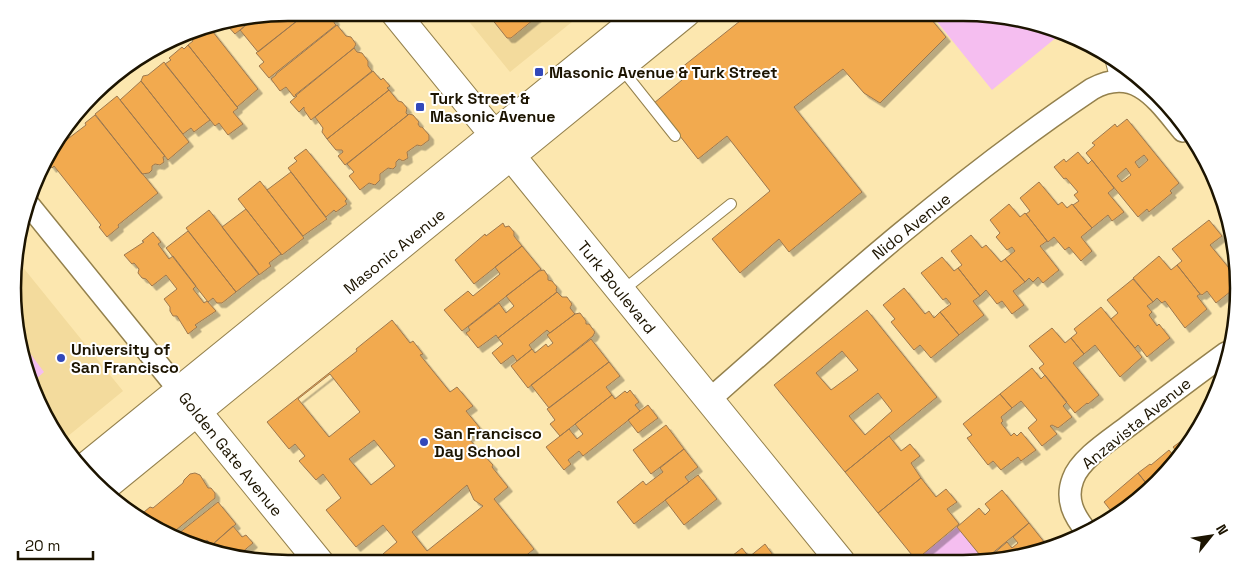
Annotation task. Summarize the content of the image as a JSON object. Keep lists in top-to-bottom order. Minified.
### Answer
{"streets":{"main road":["Masonic Avenue","Turk Boulevard","Golden Gate Avenue"],"street":["Nido Avenue","Anzavista Avenue"]},"crossings":[["Nido Avenue","Turk Boulevard"],["Masonic Avenue","Turk Boulevard"],["Masonic Avenue","Golden Gate Avenue"]],"places":{"transit":["Masonic Avenue & Turk Street","Turk Street & Masonic Avenue"],"other":["University of San Francisco","San Francisco Day School"]},"scale_bar":"20 m","north":"top right"}
